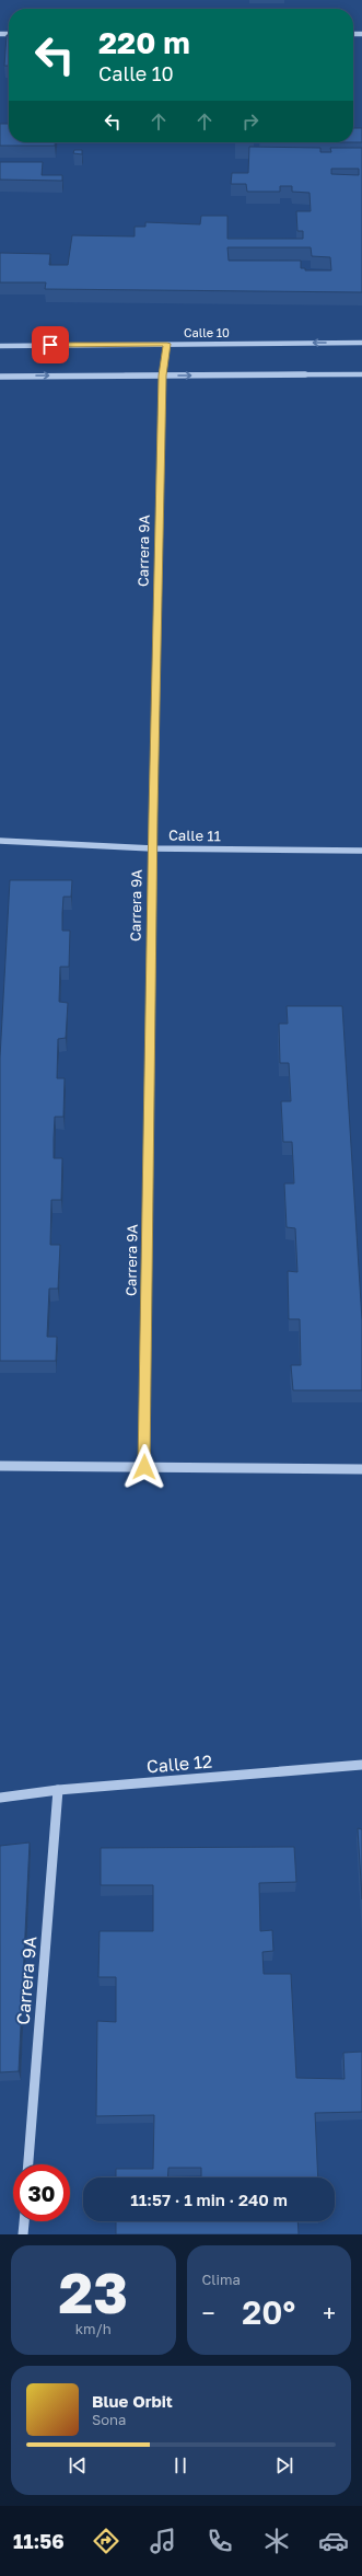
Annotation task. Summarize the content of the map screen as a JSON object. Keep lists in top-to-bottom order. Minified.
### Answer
{"streets":{"street":["Calle 10","Carrera 9A","Calle 11","Calle 12"]},"crossings":[["Calle 10","Carrera 9A"],["Carrera 9A","Calle 11"],["Carrera 9A","Calle 12"]],"page":{"turn":["220 m","Calle 10"],"limit":"30","trip":"11:57 · 1 min · 240 m","tile":[["23","km/h"],"Clima"],"heat":["−","20°","+"],"song":["Blue Orbit","Sona"],"tabs":"11:56"}}
